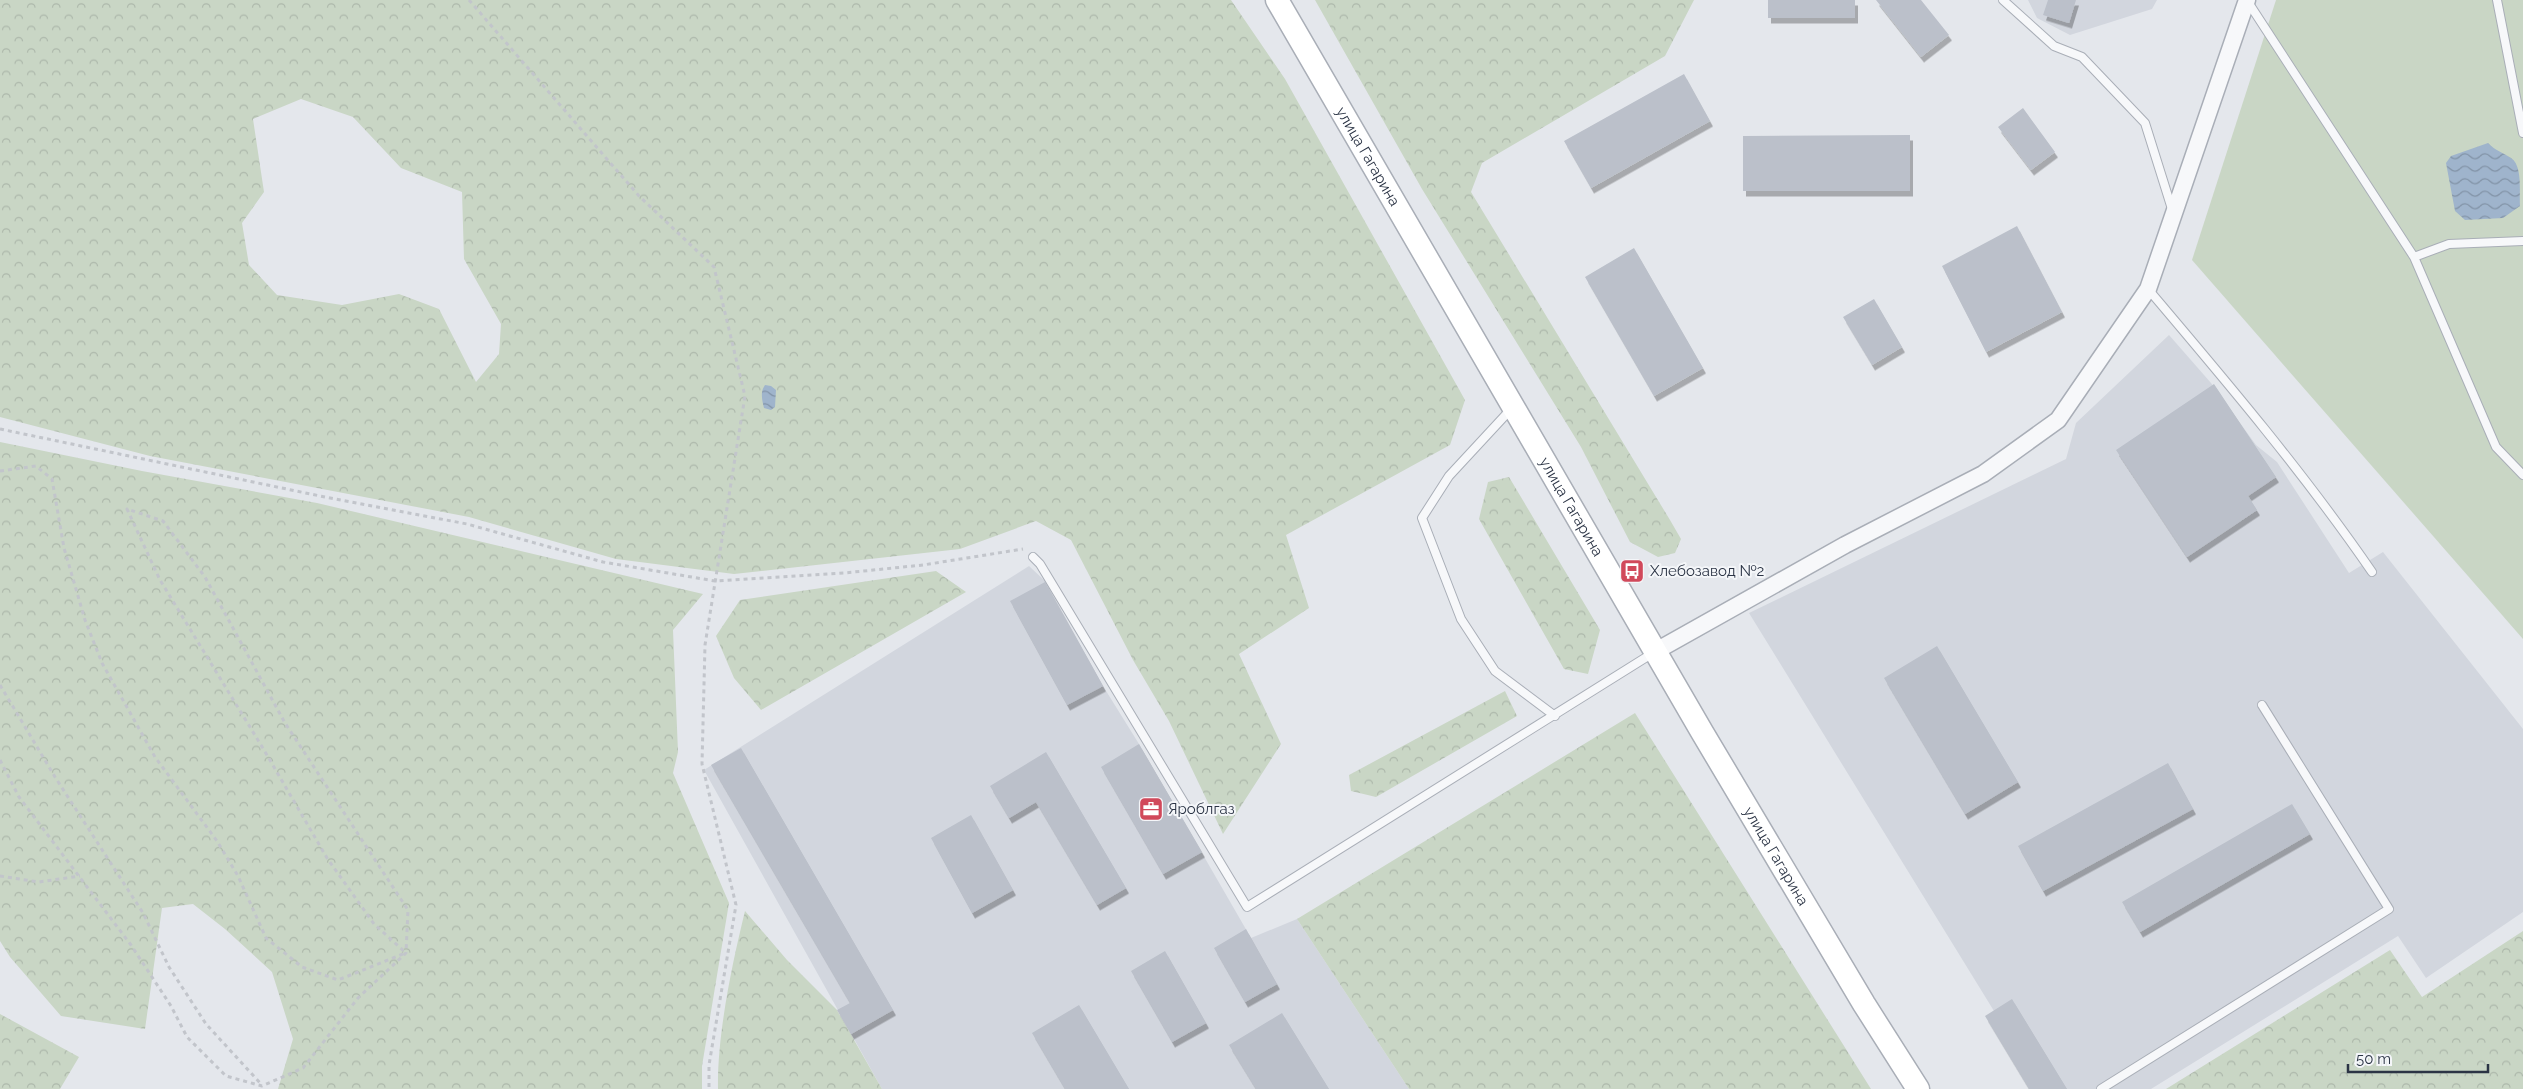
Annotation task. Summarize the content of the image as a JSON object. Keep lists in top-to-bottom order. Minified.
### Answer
{"streets":{"main road":["улица Гагарина"]},"places":{"bus stop":["Хлебозавод №2"],"office":["Яроблгаз"]},"scale_bar":"50 m"}
